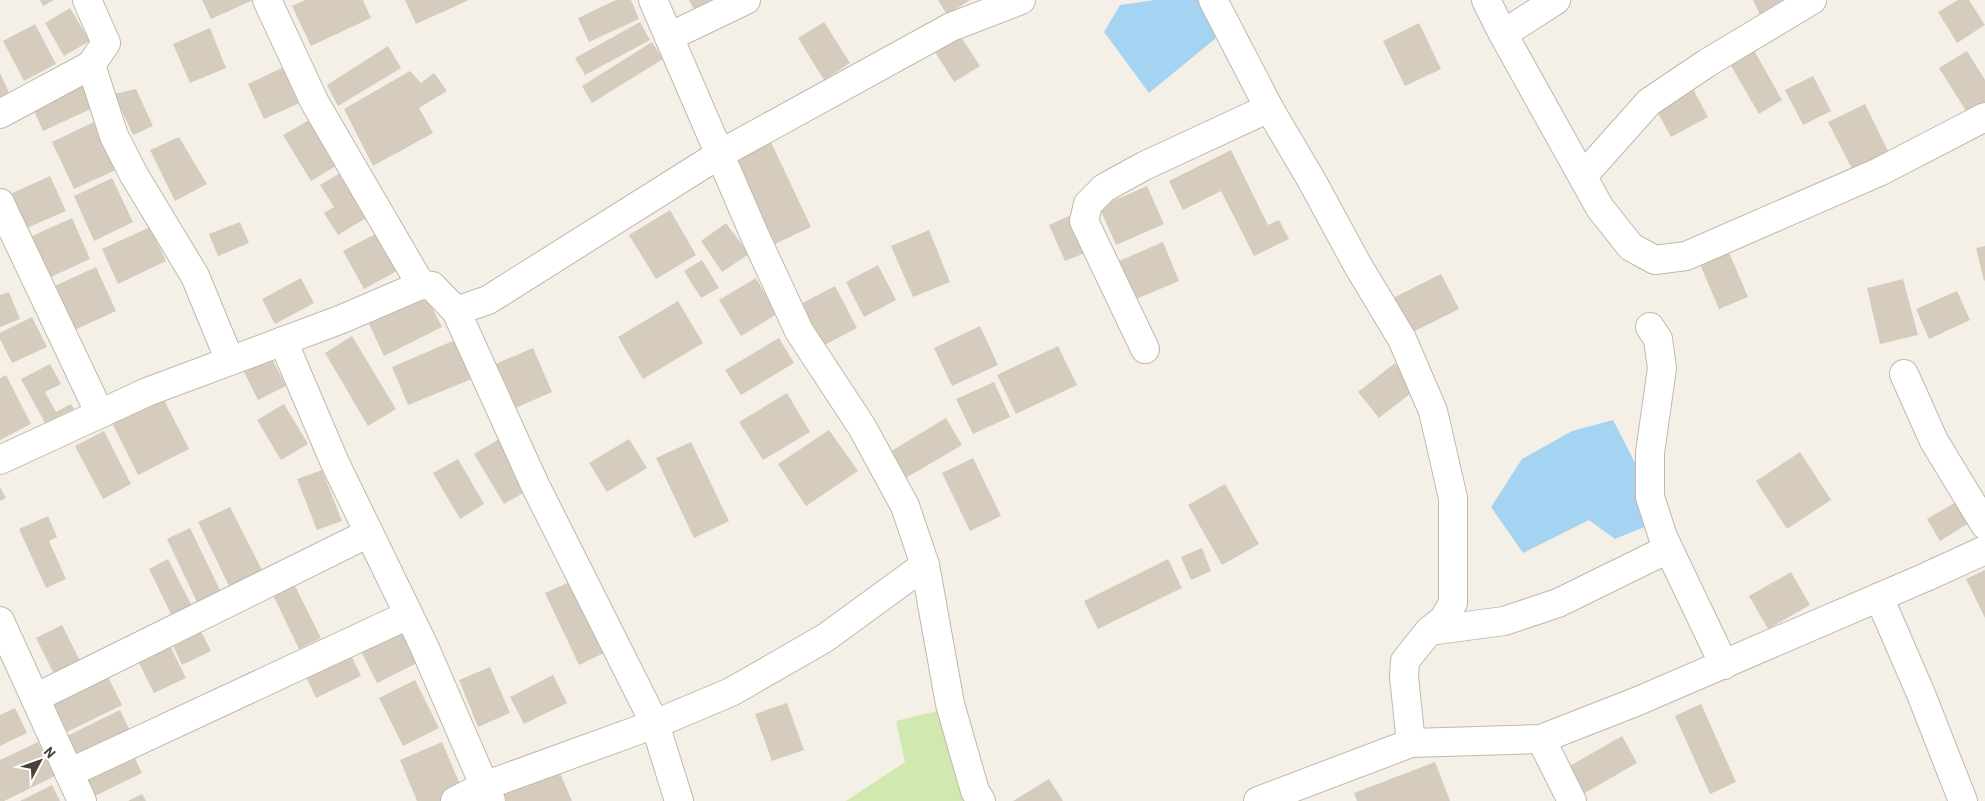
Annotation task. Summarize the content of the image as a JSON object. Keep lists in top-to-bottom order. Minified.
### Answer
{"north":"top right"}
